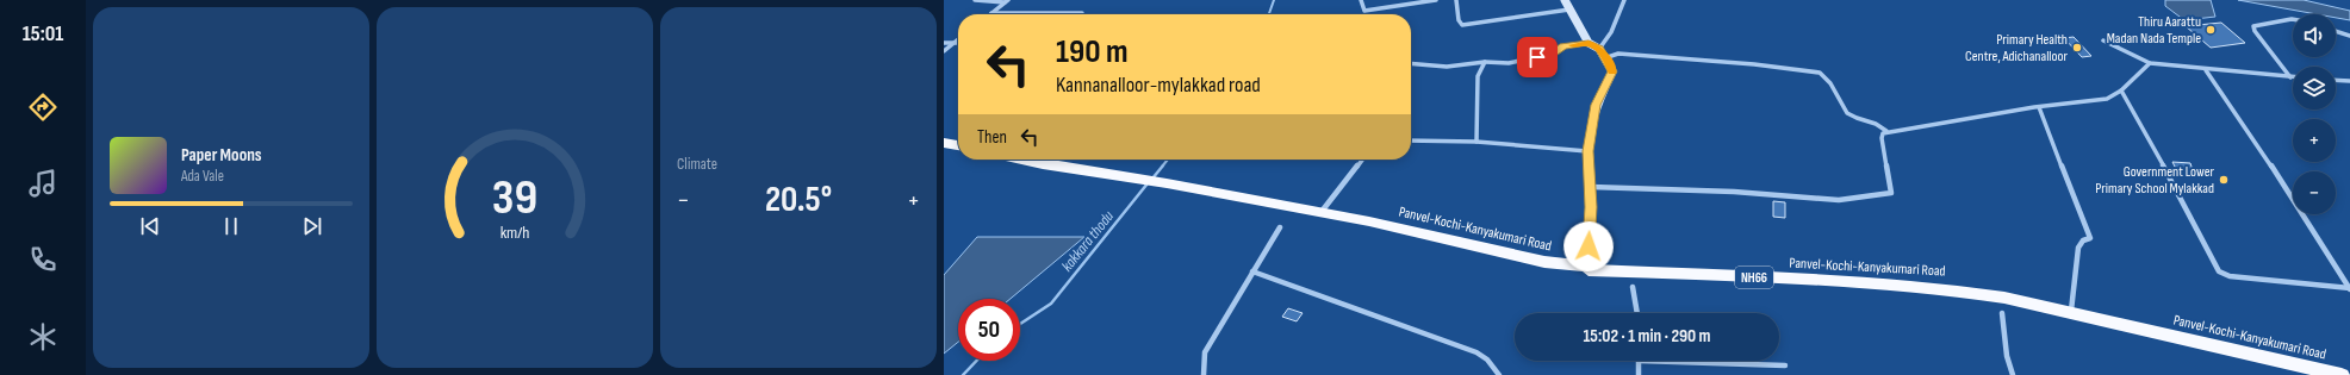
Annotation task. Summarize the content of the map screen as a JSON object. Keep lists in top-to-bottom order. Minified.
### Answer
{"streets":{"highway":["Panvel-Kochi-Kanyakumari Road","NH66"]},"water":["kakkara thodu"],"places":["Thiru Aarattu Madan Nada Temple","Primary Health Centre, Adichanalloor","Government Lower Primary School Mylakkad"],"page":{"tabs":"15:01","tile":"Climate","map_buttons":["+","−"],"turn":["190 m","Kannanalloor-mylakkad road"],"then":"Then","song":["Paper Moons","Ada Vale"],"heat":["−","20.5°","+"],"limit":"50","trip":"15:02 · 1 min · 290 m","gauge":["39","km/h"]}}
